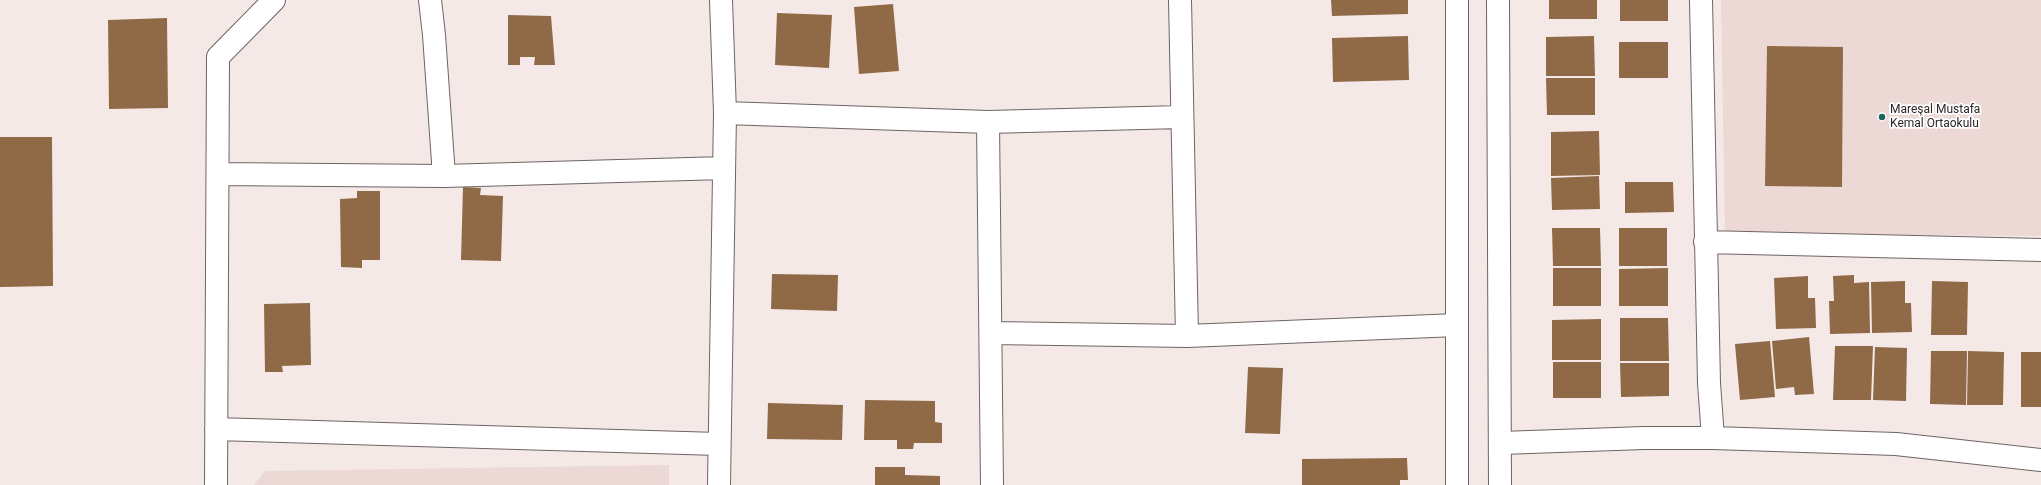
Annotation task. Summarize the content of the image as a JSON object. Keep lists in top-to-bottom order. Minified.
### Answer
{"places":["Mareşal Mustafa Kemal Ortaokulu"]}
